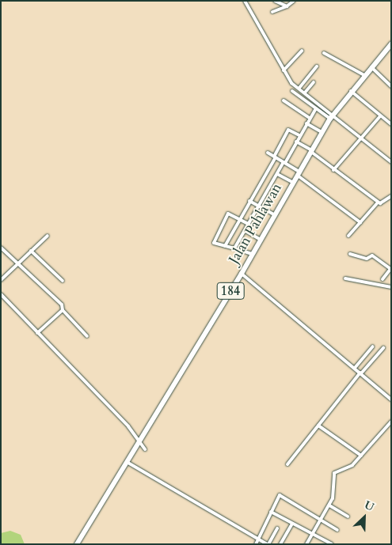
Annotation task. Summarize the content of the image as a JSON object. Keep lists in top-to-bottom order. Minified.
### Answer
{"streets":{"main road":["Jalan Pahlawan","184"]},"north":"top right"}
